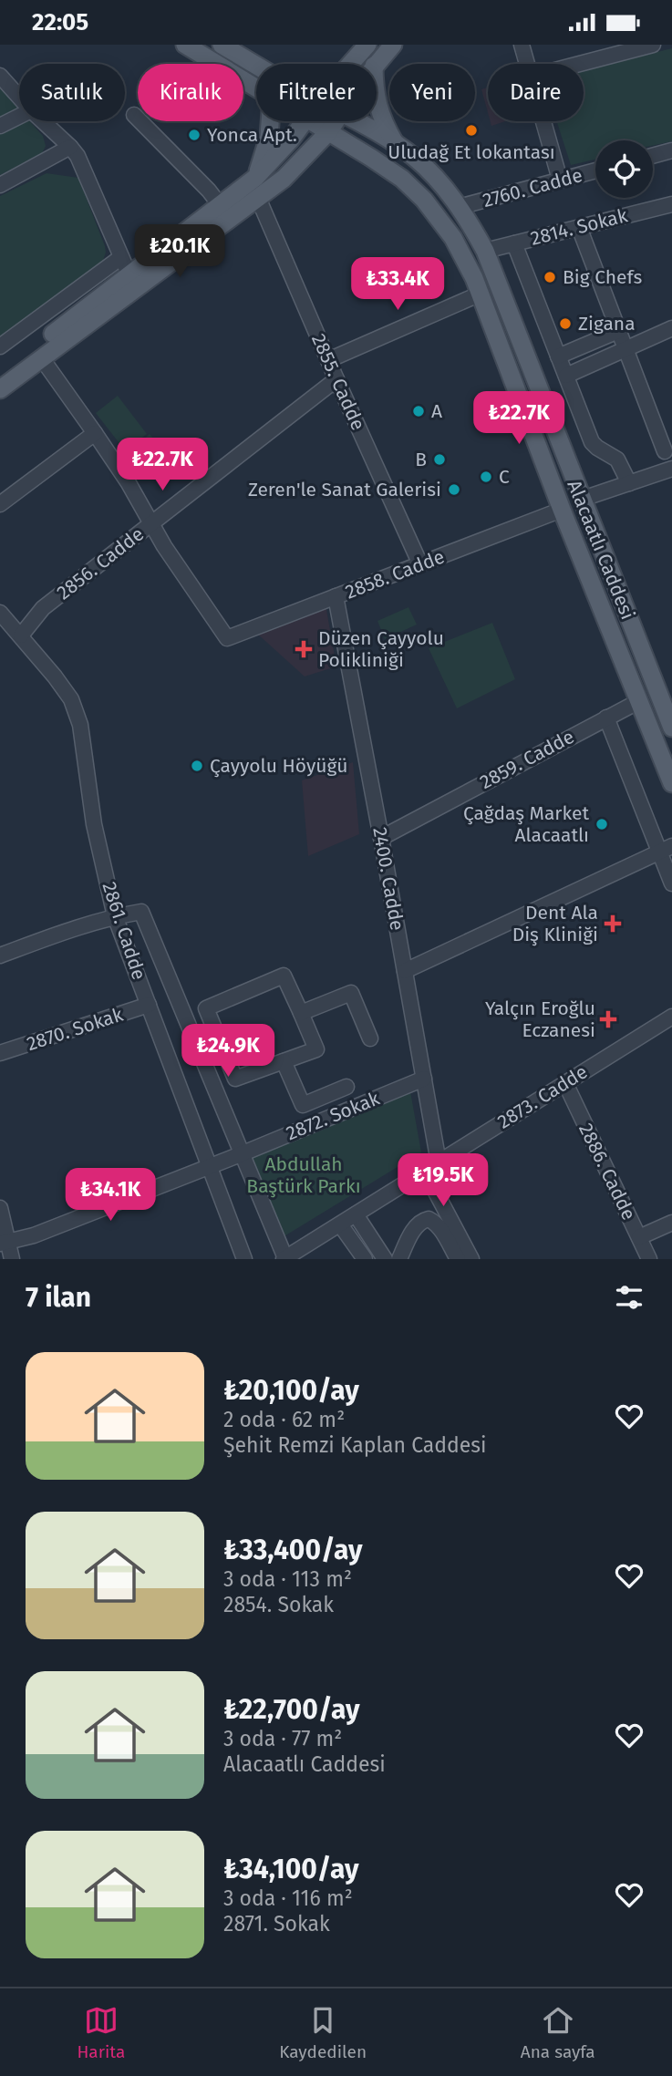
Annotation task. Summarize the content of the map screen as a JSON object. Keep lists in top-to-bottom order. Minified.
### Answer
{"streets":{"main road":["Alacaatlı Caddesi"],"street":["2760. Cadde","2814. Sokak","2855. Cadde","2856. Cadde","2858. Cadde","2859. Cadde","2400. Cadde","2861. Cadde","2870. Sokak","2873. Cadde","2872. Sokak","2886. Cadde"]},"crossings":[["2760. Cadde","Alacaatlı Caddesi"],["2814. Sokak","Alacaatlı Caddesi"],["2855. Cadde","2856. Cadde"],["2855. Cadde","2858. Cadde"],["Alacaatlı Caddesi","2858. Cadde"],["Alacaatlı Caddesi","2859. Cadde"],["2856. Cadde","2858. Cadde"],["2856. Cadde","2861. Cadde"],["2858. Cadde","2400. Cadde"],["2859. Cadde","2400. Cadde"],["2400. Cadde","2873. Cadde"],["2400. Cadde","2872. Sokak"],["2861. Cadde","2870. Sokak"],["2861. Cadde","2873. Cadde"],["2861. Cadde","2872. Sokak"],["2873. Cadde","2886. Cadde"]],"parks":["Abdullah Baştürk Parkı"],"places":{"other":["Uludağ Et lokantası","Yonca Apt.","Big Chefs","Zigana","A","B","C","Zeren'le Sanat Galerisi","Çayyolu Höyüğü","Çağdaş Market Alacaatlı"],"health":["Düzen Çayyolu Polikliniği","Dent Ala Diş Kliniği","Yalçın Eroğlu Eczanesi"]},"page":{"status":"22:05","chip":["Satılık","Kiralık","Filtreler","Yeni","Daire"],"price":["₺20.1K","₺33.4K","₺22.7K","₺22.7K","₺24.9K","₺19.5K","₺34.1K"],"heading":"7 ilan","list":[{"name":"₺20,100/ay","note":"2 oda · 62 m² · Şehit Remzi Kaplan Caddesi"},{"name":"₺33,400/ay","note":"3 oda · 113 m² · 2854. Sokak"},{"name":"₺22,700/ay","note":"3 oda · 77 m² · Alacaatlı Caddesi"},{"name":"₺34,100/ay","note":"3 oda · 116 m² · 2871. Sokak"}],"tabs":["Harita","Kaydedilen","Ana sayfa"]}}
